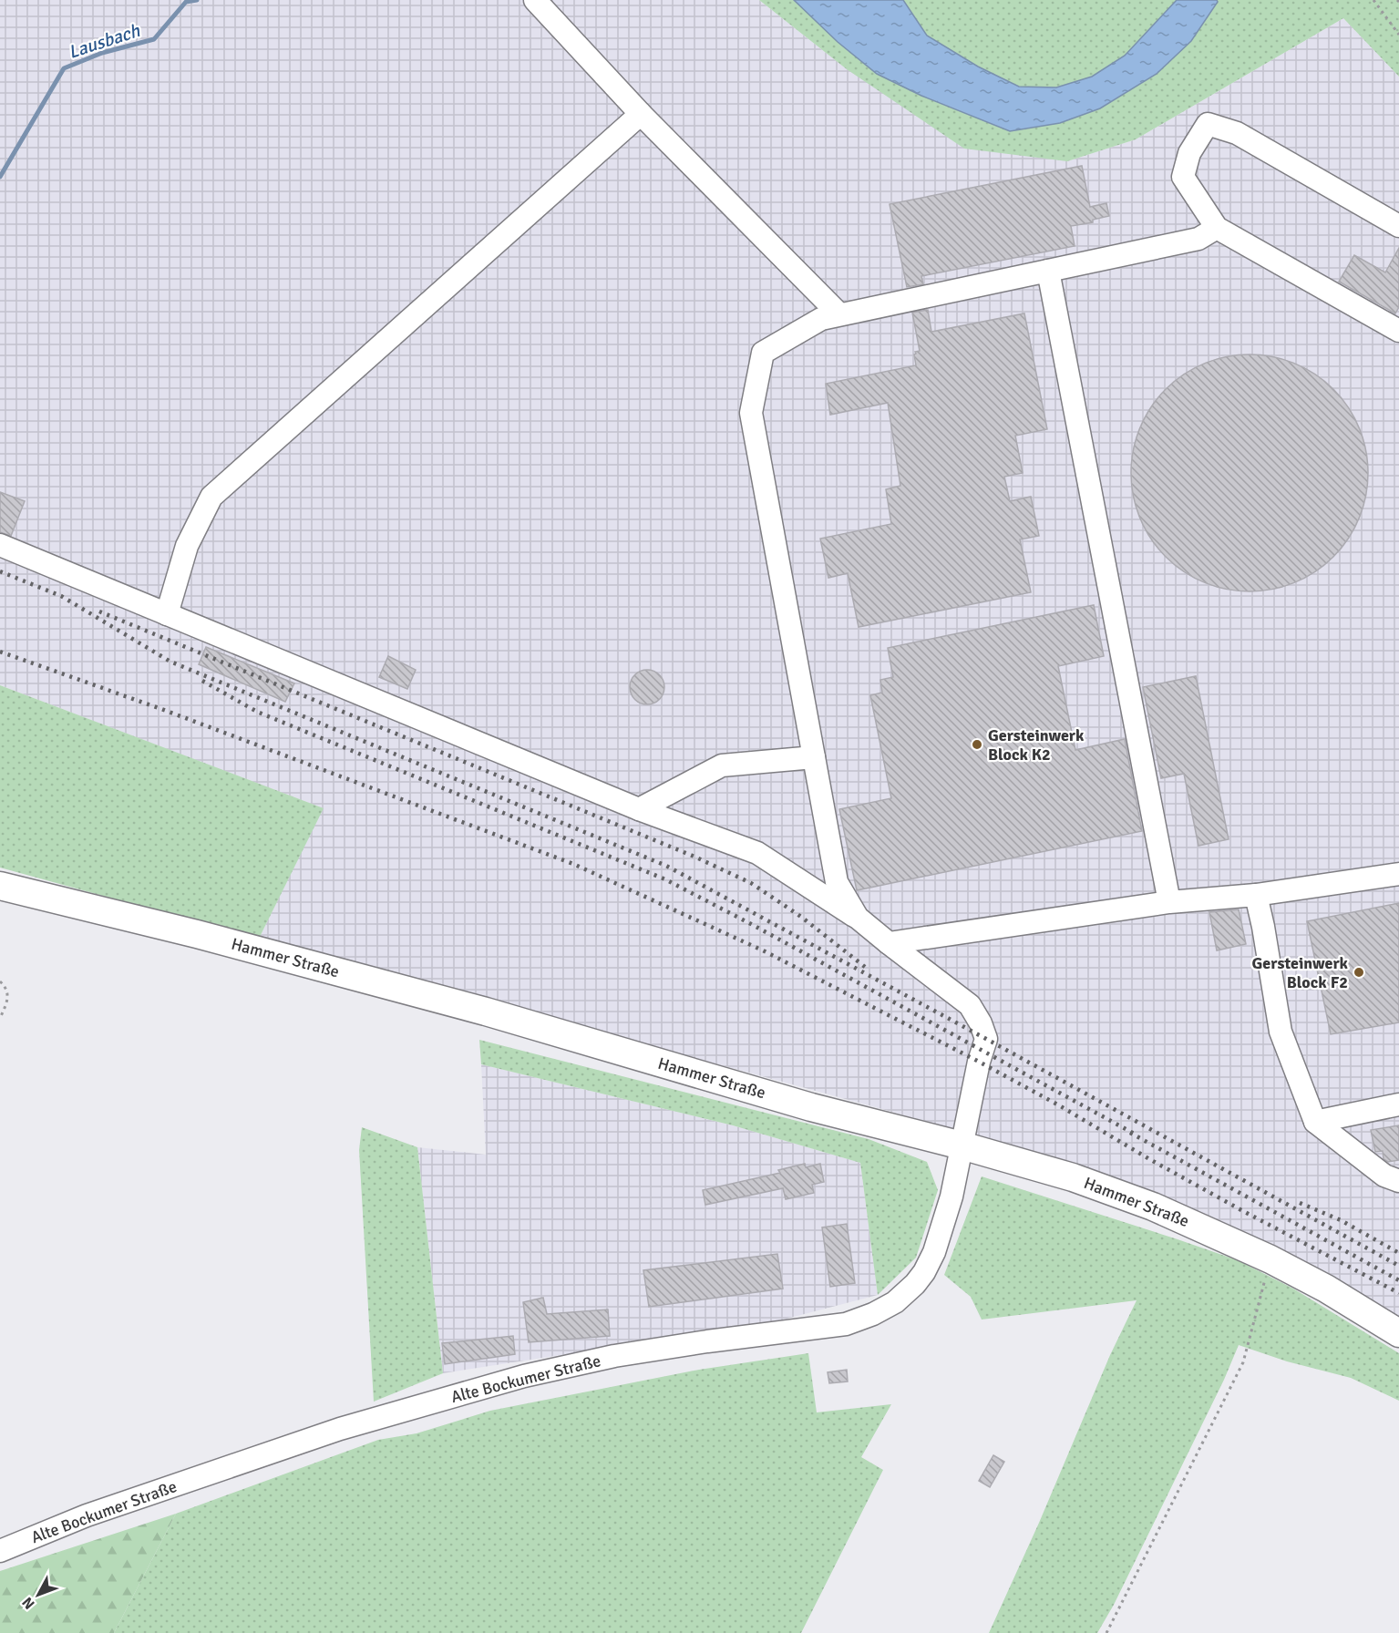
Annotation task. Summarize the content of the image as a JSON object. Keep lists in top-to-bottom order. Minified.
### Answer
{"streets":{"main road":["Hammer Straße"],"street":["Alte Bockumer Straße"]},"crossings":[["Hammer Straße","Alte Bockumer Straße"]],"water":["Lausbach"],"places":["Gersteinwerk Block K2","Gersteinwerk Block F2"],"north":"bottom left"}
